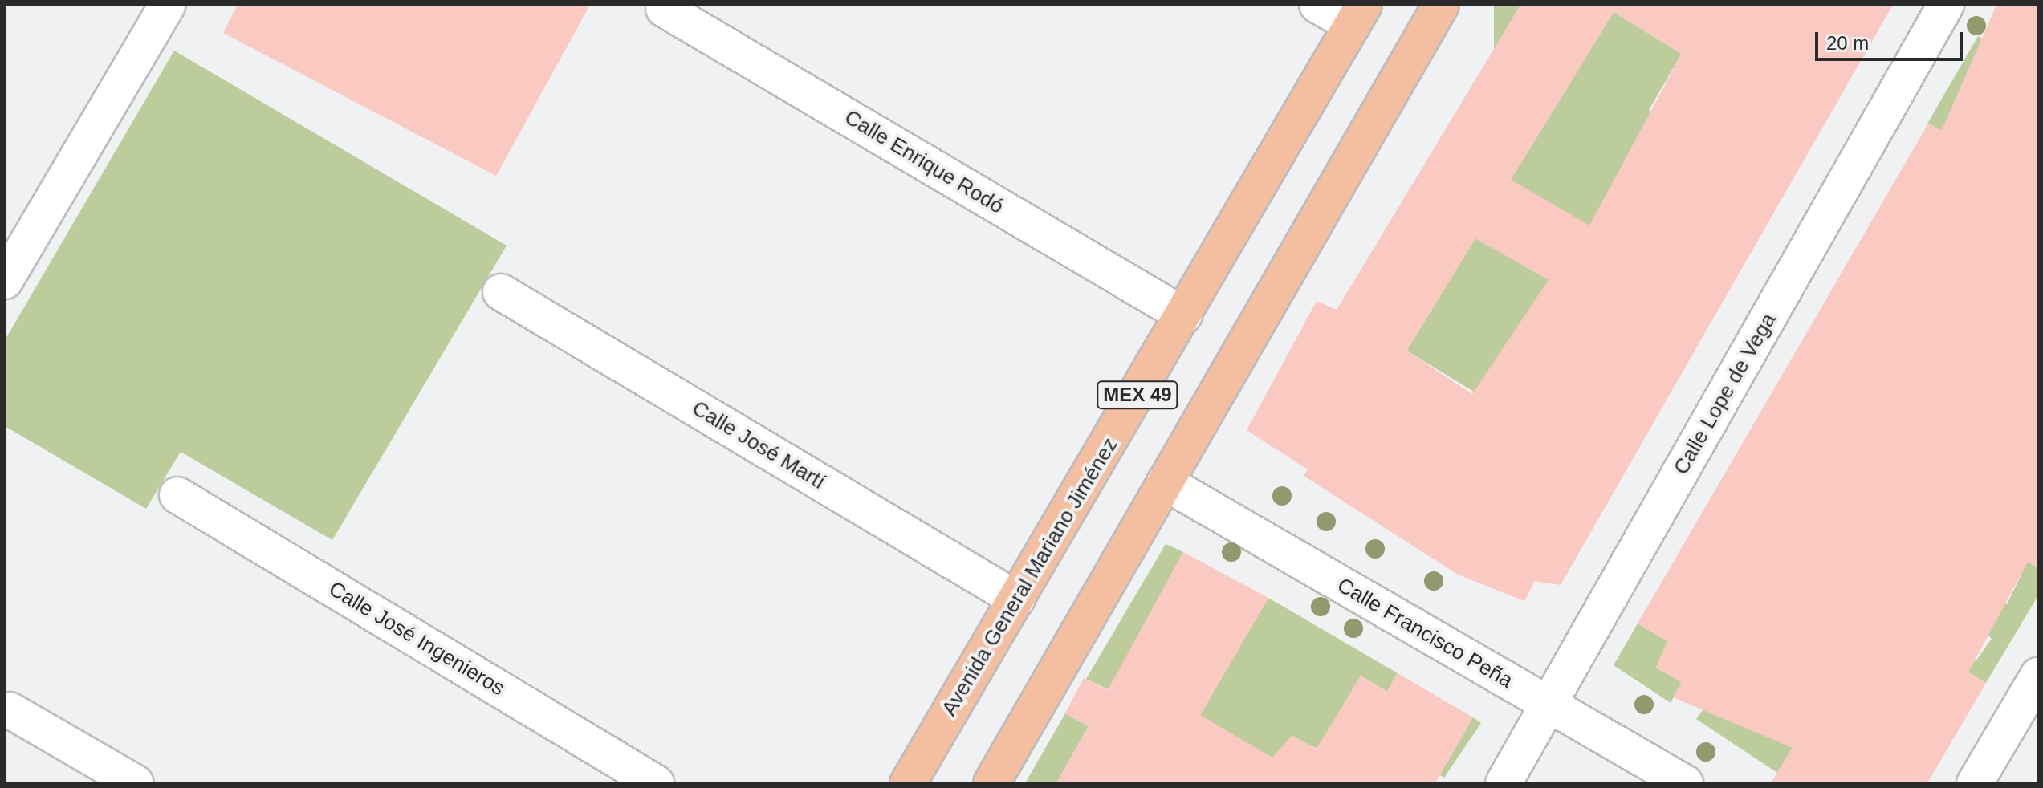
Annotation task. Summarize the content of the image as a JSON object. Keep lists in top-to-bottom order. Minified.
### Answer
{"streets":{"main road":["MEX 49","Avenida General Mariano Jiménez"],"street":["Calle Enrique Rodó","Calle Lope de Vega","Calle José Martí","Calle Francisco Peña","Calle José Ingenieros"]},"crossings":[["Calle Enrique Rodó","Avenida General Mariano Jiménez"],["Calle Lope de Vega","Calle Francisco Peña"],["MEX 49","Calle Francisco Peña"],["Calle José Martí","Avenida General Mariano Jiménez"]],"scale_bar":"20 m"}
